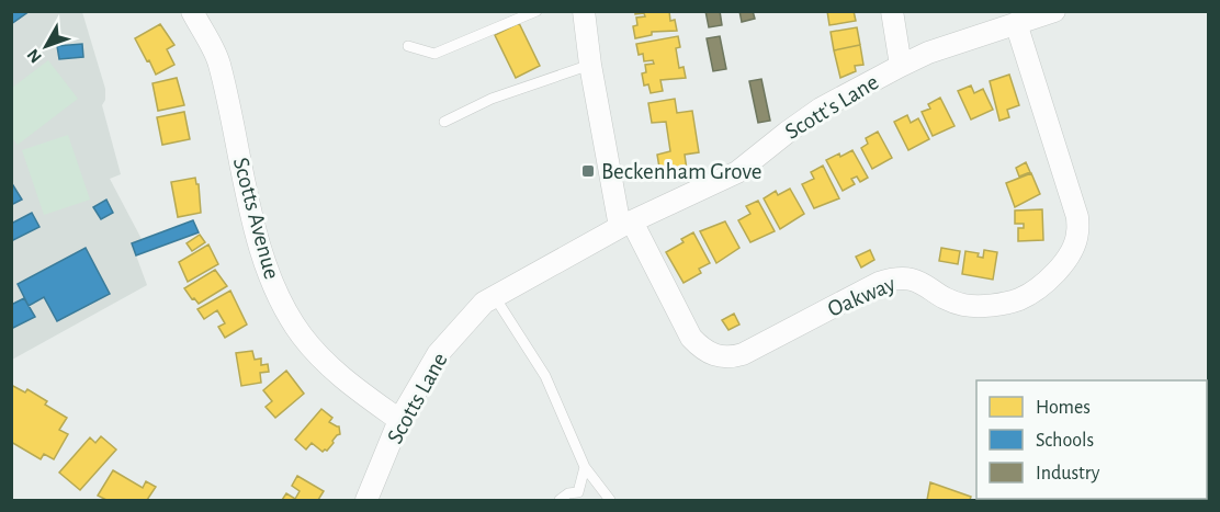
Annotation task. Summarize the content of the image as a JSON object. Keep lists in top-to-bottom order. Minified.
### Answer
{"streets":{"street":["Scott's Lane","Scotts Avenue","Oakway","Scotts Lane"]},"crossings":[["Scott's Lane","Oakway"],["Scott's Lane","Scotts Lane"],["Scotts Avenue","Scotts Lane"],["Oakway","Scotts Lane"]],"places":{"transit":["Beckenham Grove"]},"legend":["Homes","Schools","Industry"],"north":"bottom left"}
